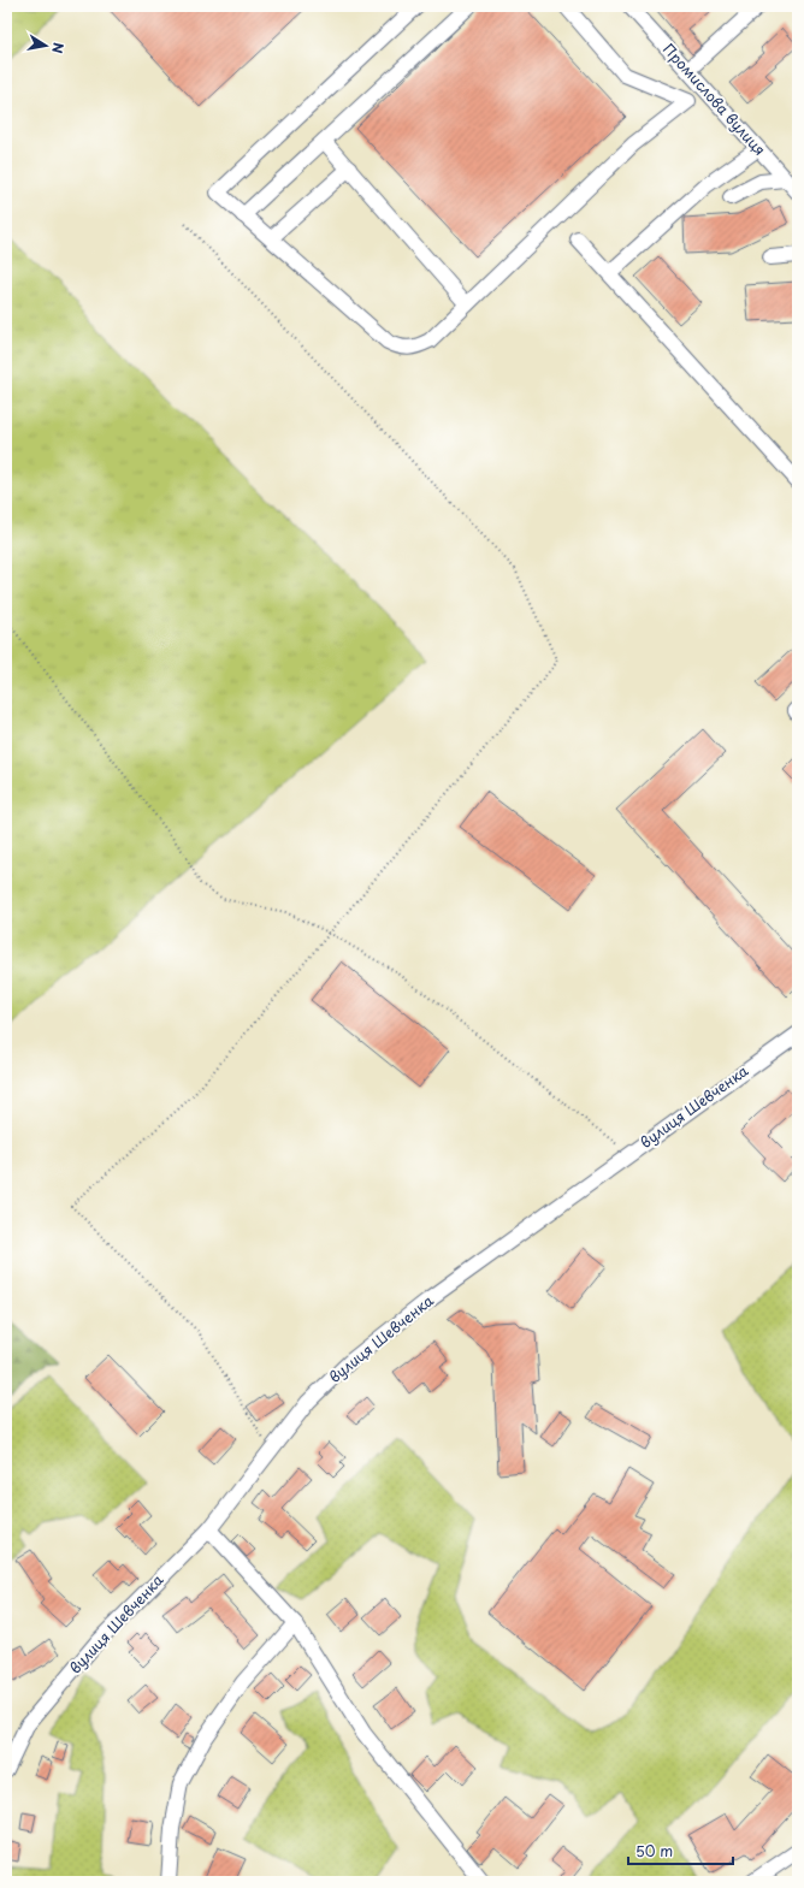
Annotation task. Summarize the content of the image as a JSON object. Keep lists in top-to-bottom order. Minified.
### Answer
{"streets":{"street":["Промислова вулиця","вулиця Шевченка"]},"scale_bar":"50 m","north":"right"}
